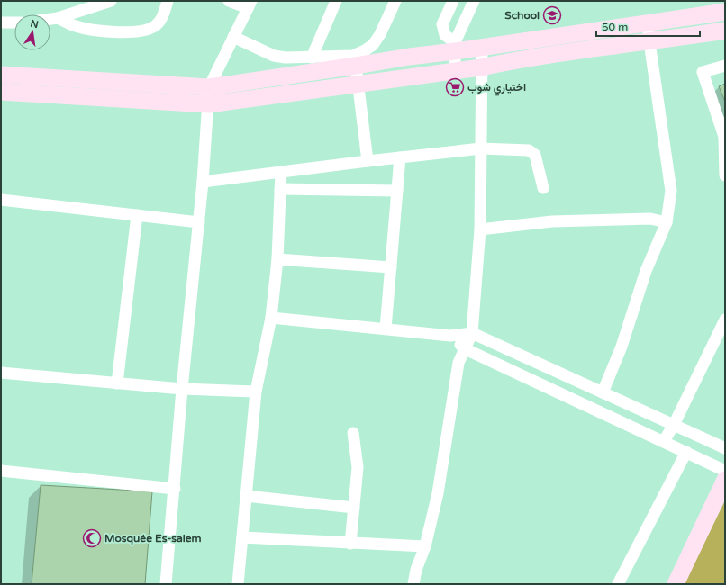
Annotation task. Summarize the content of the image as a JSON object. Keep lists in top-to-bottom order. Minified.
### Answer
{"places":{"school or university":["School"],"supermarket":["اختياري شوب"],"mosque":["Mosquée Es-salem"]},"scale_bar":"50 m","north":"top"}
